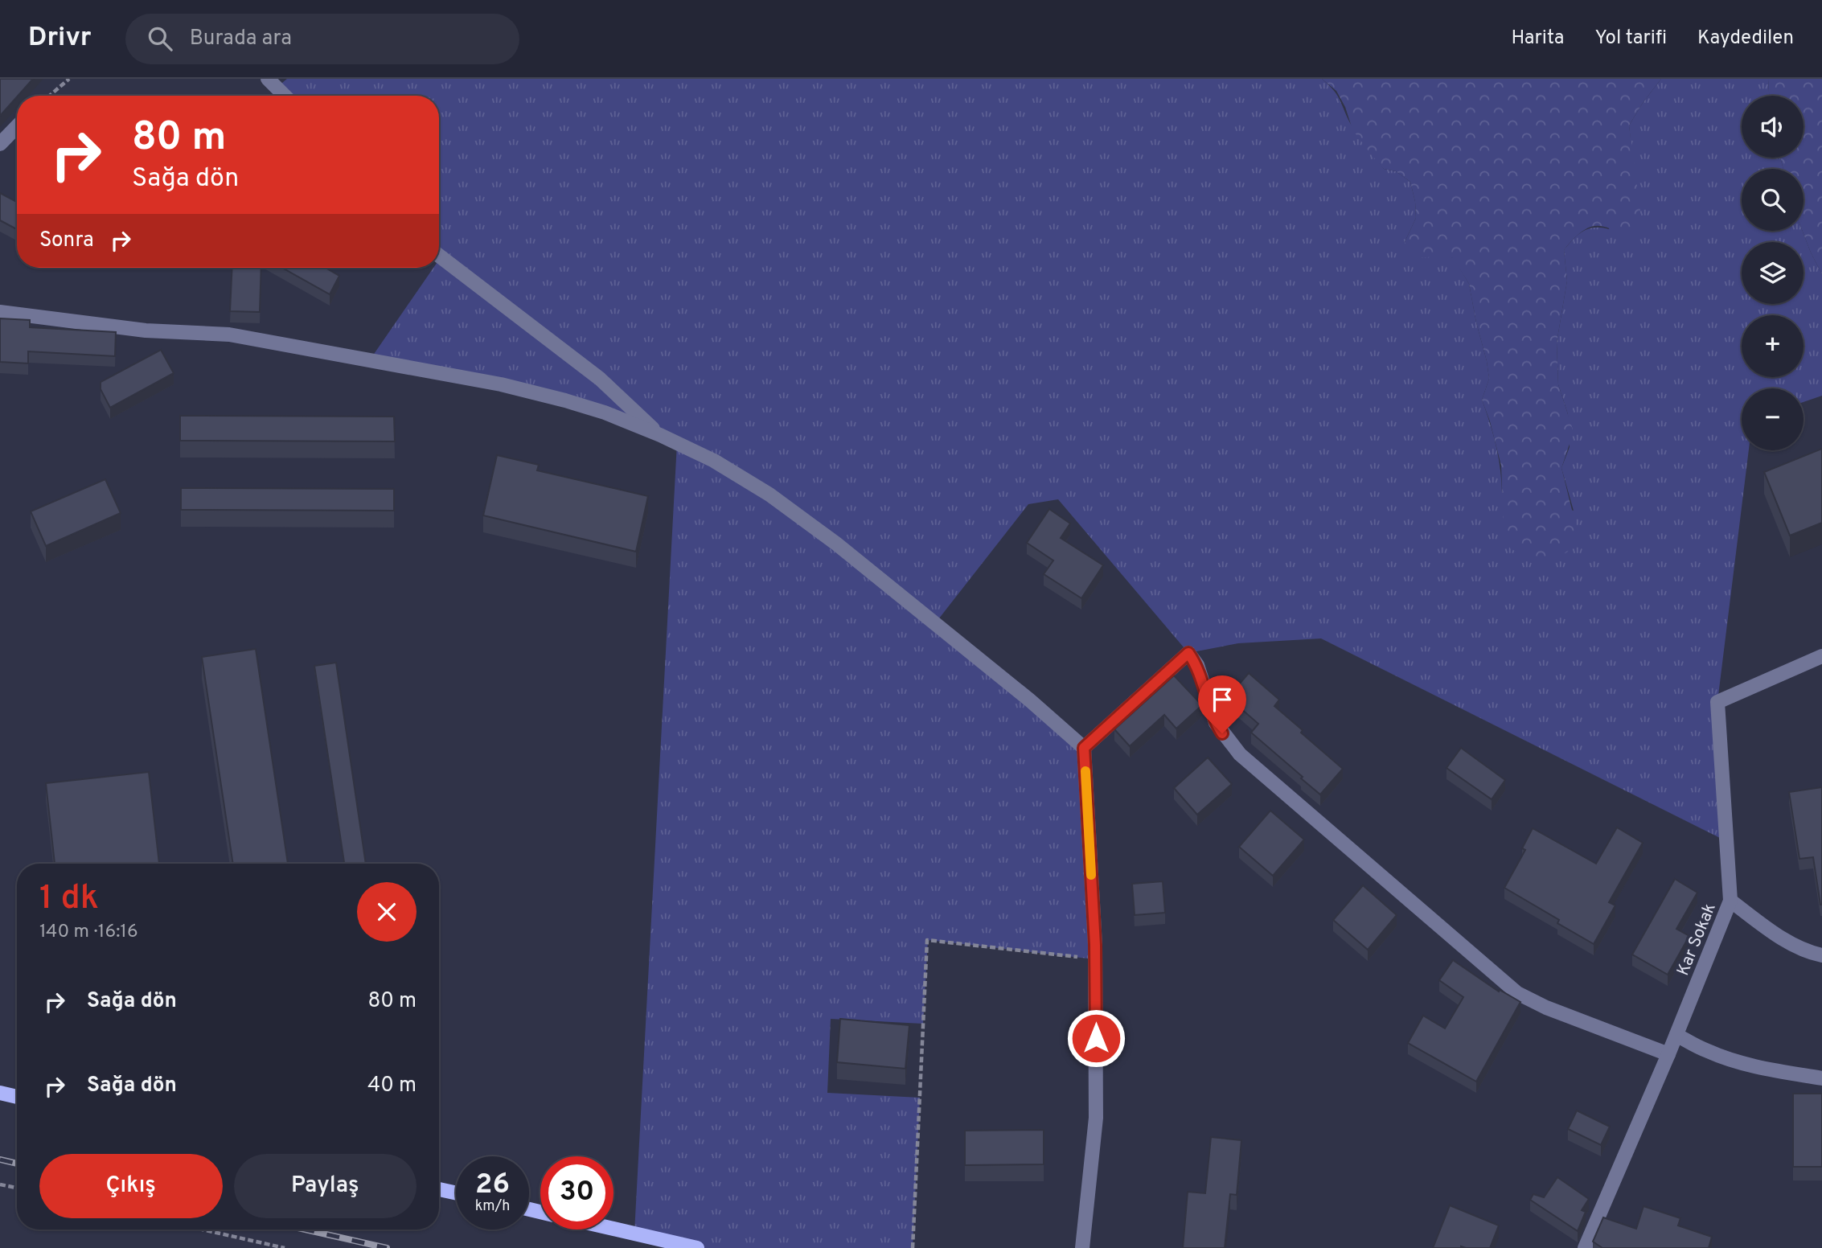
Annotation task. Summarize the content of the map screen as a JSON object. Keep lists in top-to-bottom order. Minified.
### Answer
{"streets":{"street":["Kar Sokak"]},"page":{"header":"Drivr","search":"Burada ara","nav":["Harita","Yol tarifi","Kaydedilen"],"map_buttons":["+","−"],"turn":["80 m","Sağa dön"],"then":"Sonra","heading":["1 dk","140 m · 16:16"],"list":[{"name":"Sağa dön","value":"80 m"},{"name":"Sağa dön","value":"40 m"}],"buttons":["Çıkış","Paylaş"],"speed":"26 km/h","limit":"30"}}
